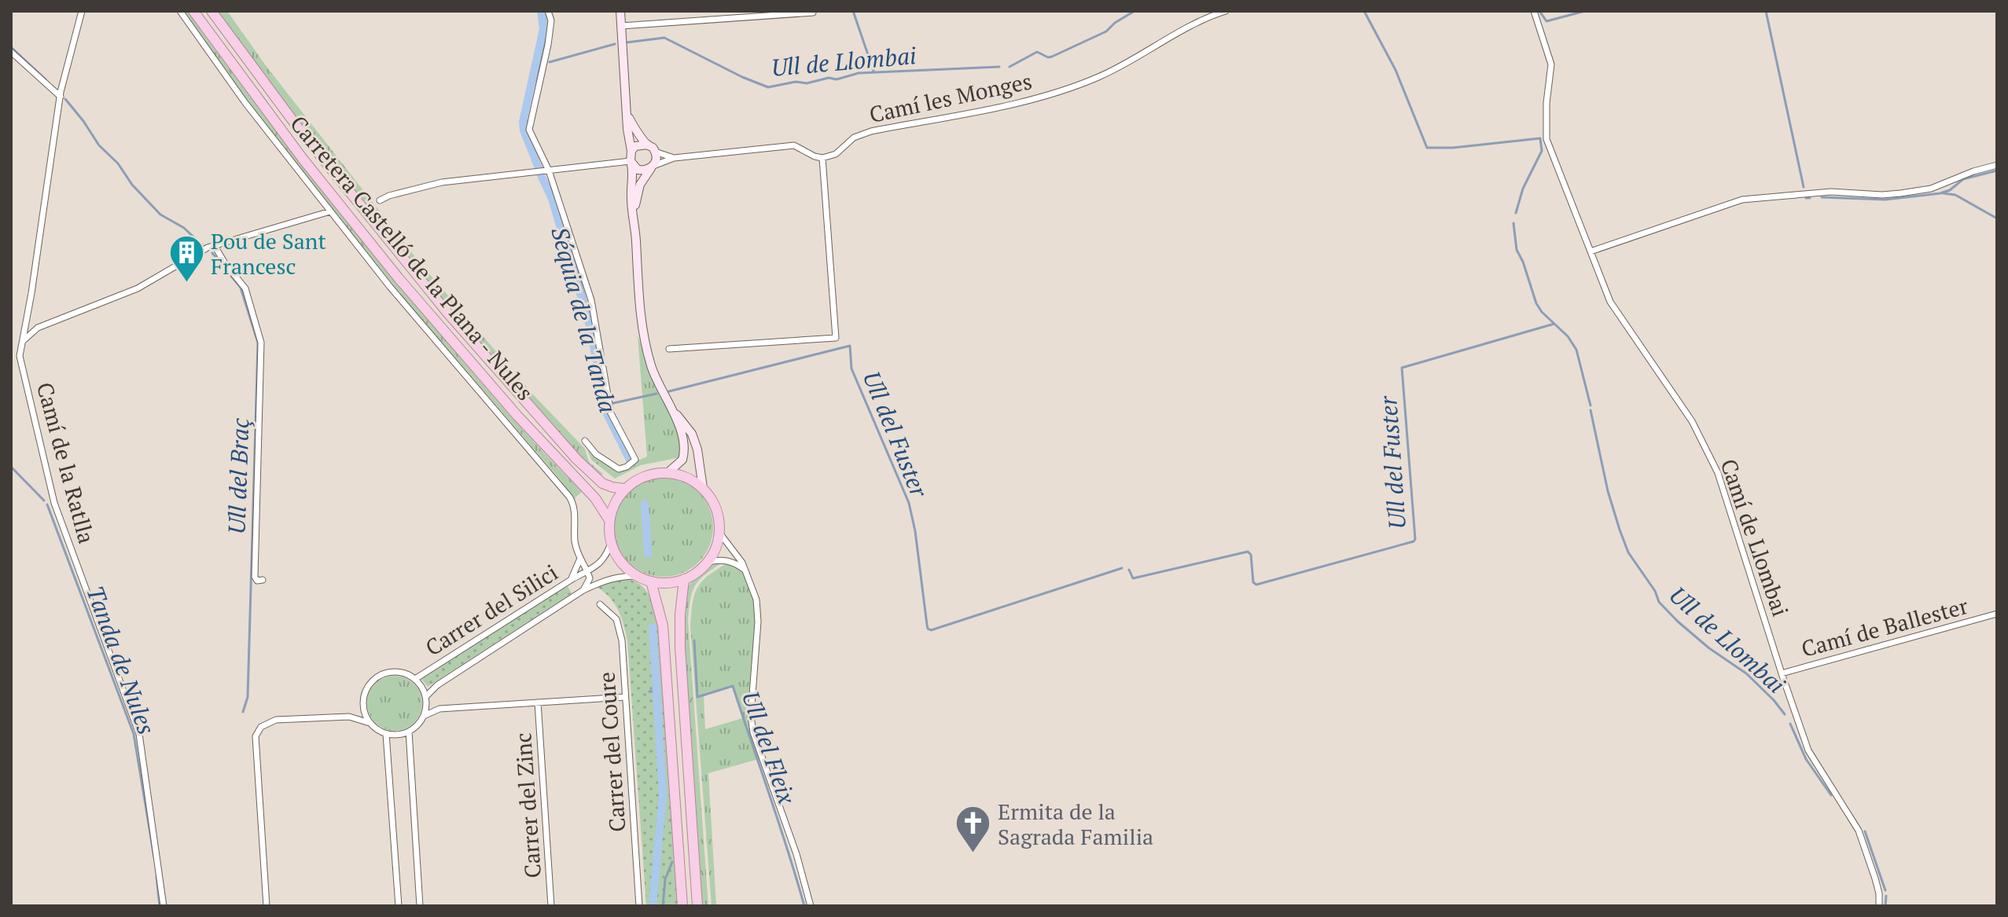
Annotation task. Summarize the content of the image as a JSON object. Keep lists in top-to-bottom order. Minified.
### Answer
{"streets":{"main road":["Carretera Castelló de la Plana - Nules"],"street":["Camí les Monges","Camí de la Ratlla","Camí de Llombai","Carrer del Silici","Camí de Ballester","Carrer del Coure","Carrer del Zinc"]},"crossings":[["Carretera Castelló de la Plana - Nules","Carrer del Silici"],["Camí de Llombai","Camí de Ballester"]],"water":["Ull de Llombai","Séquia de la Tanda","Ull del Fuster","Ull del Braç","Tanda de Nules","Ull del Fleix"],"places":{"building":["Pou de Sant Francesc"],"church":["Ermita de la Sagrada Familia"]}}
